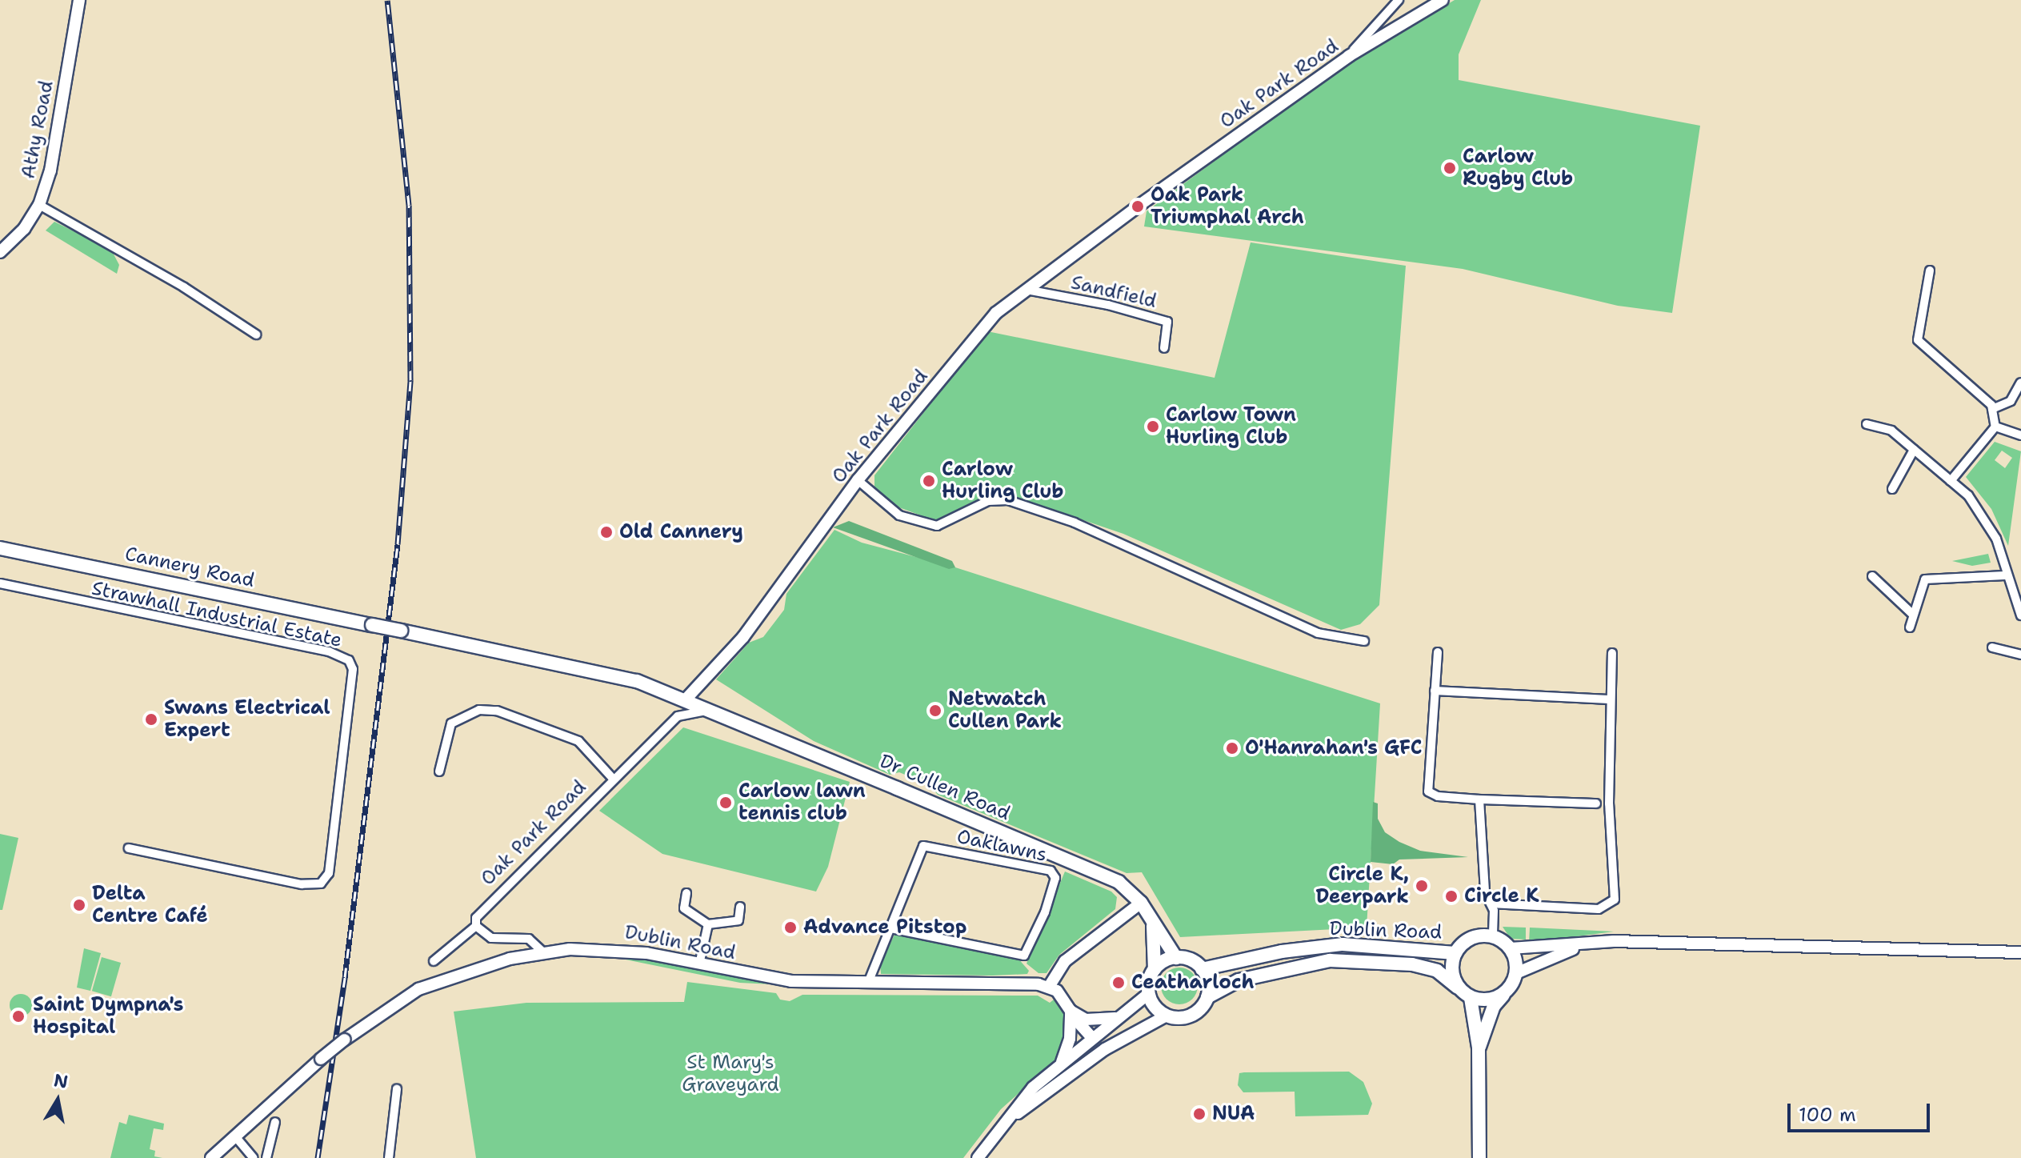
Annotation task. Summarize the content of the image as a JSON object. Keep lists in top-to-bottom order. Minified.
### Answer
{"streets":{"main road":["Oak Park Road","Athy Road","Cannery Road","Dr Cullen Road","Dublin Road"],"street":["Sandfield","Strawhall Industrial Estate","Oaklawns"]},"crossings":[["Oak Park Road","Sandfield"],["Oak Park Road","Cannery Road"],["Oak Park Road","Dr Cullen Road"],["Cannery Road","Dr Cullen Road"],["Dr Cullen Road","Dublin Road"],["Oaklawns","Dublin Road"]],"parks":["St Mary's Graveyard"],"places":["Carlow Rugby Club","Oak Park Triumphal Arch","Carlow Town Hurling Club","Carlow Hurling Club","Old Cannery","Netwatch Cullen Park","Swans Electrical Expert","O'Hanrahan's GFC","Carlow lawn tennis club","Circle K, Deerpark","Circle K","Delta Centre Café","Advance Pitstop","Ceatharloch","Saint Dympna's Hospital","NUA"],"scale_bar":"100 m","north":"top"}
